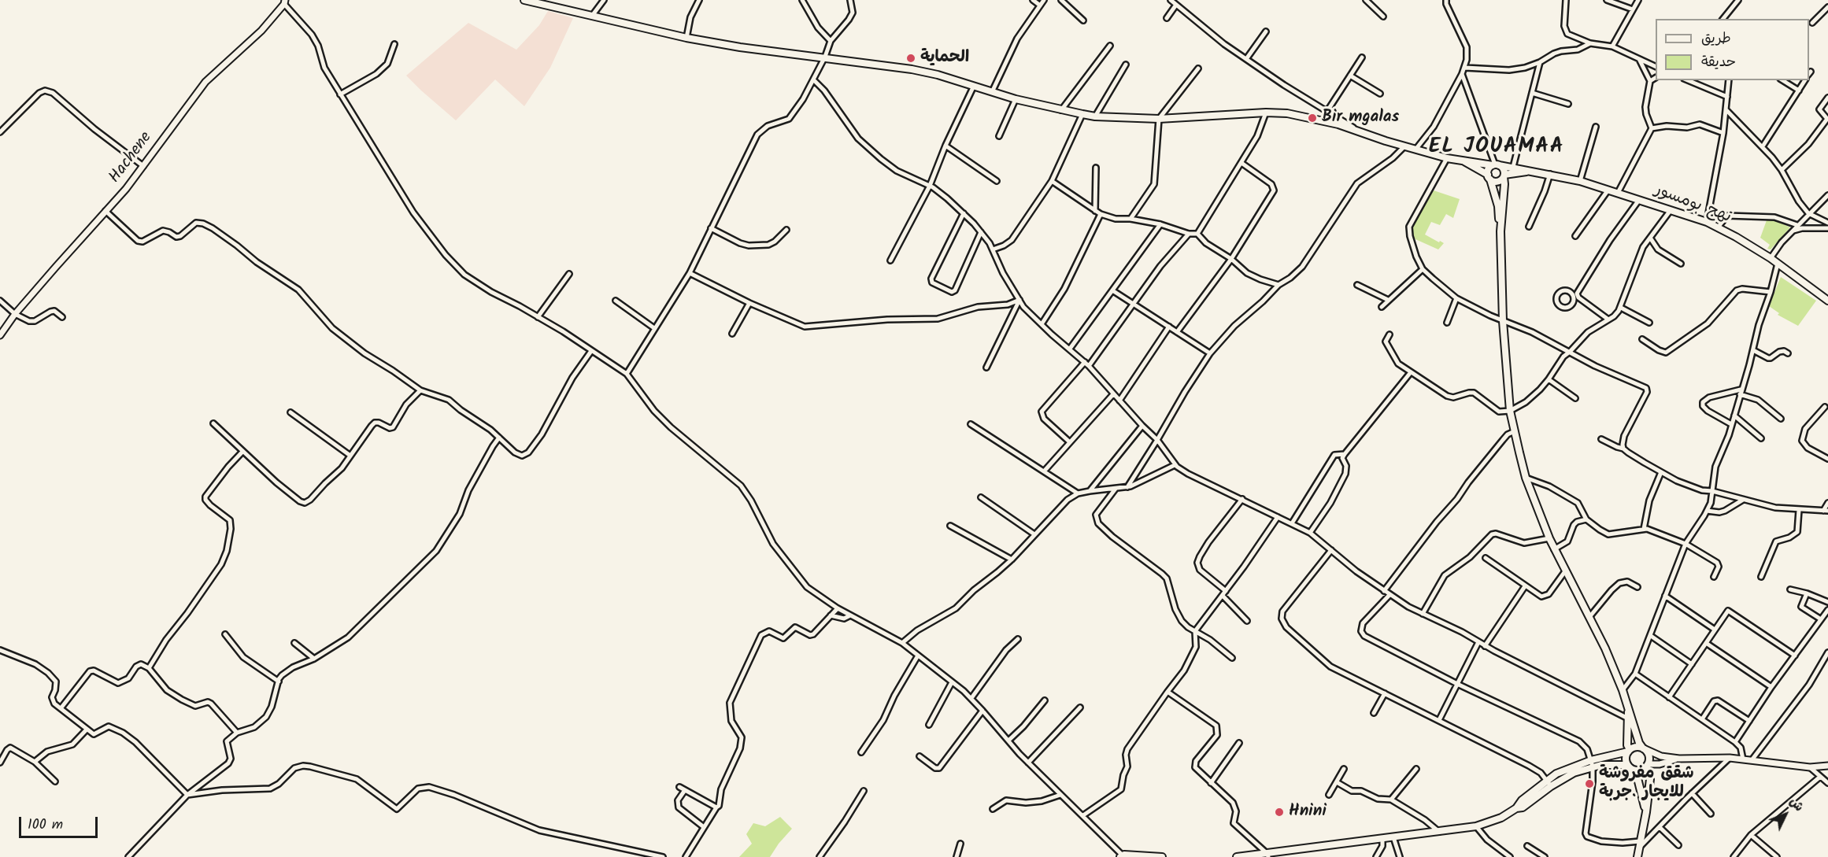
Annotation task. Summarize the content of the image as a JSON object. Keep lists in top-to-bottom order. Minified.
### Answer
{"streets":{"main road":["نهج بومسور"],"street":["Hachene"]},"districts":["EL JOUAMAA"],"places":["الحماية","Bir mgalas","شقق مفروشة للايجار .جربة","Hnini"],"legend":["طريق","حديقة"],"scale_bar":"100 m","north":"top right"}
